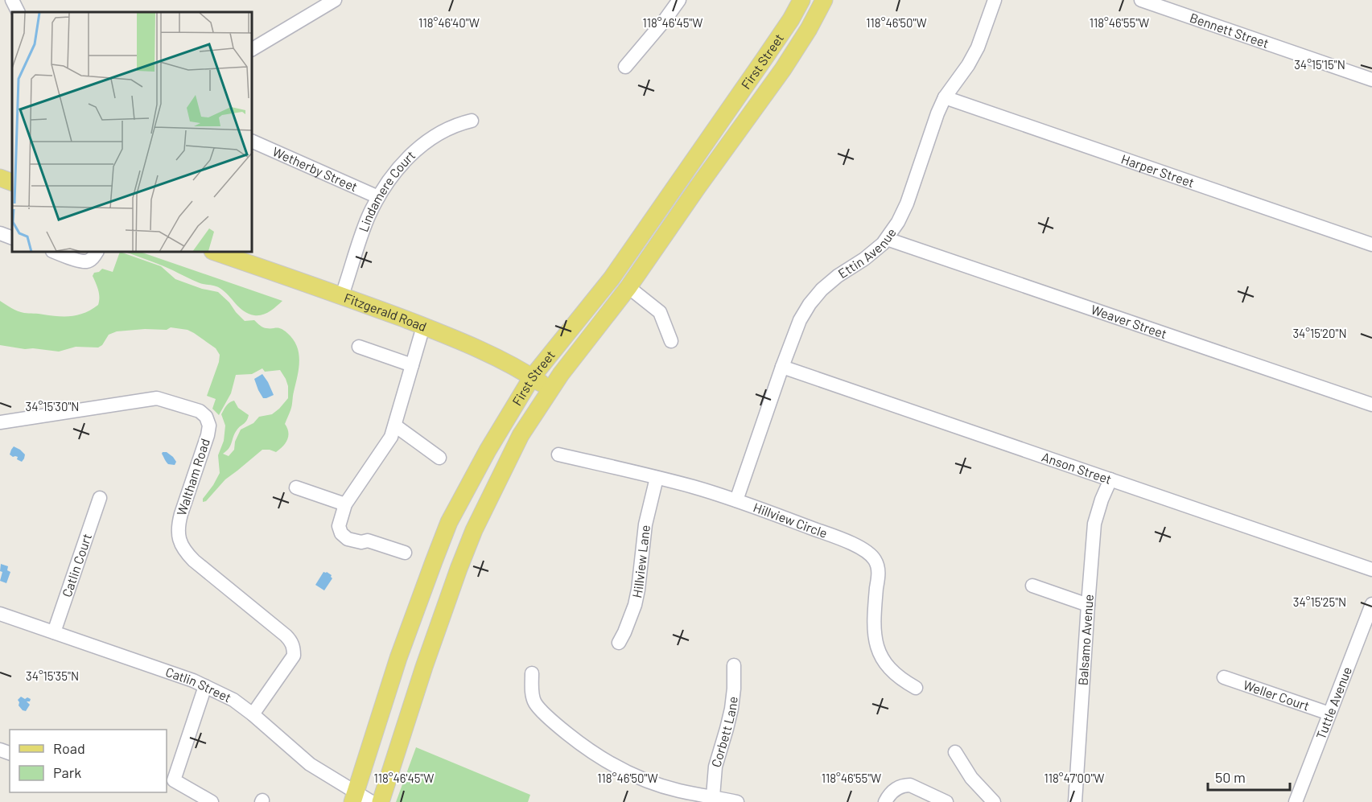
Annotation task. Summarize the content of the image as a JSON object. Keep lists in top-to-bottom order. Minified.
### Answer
{"streets":{"main road":["First Street","Fitzgerald Road"],"street":["Bennett Street","Wetherby Street","Harper Street","Lindamere Court","Ettin Avenue","Weaver Street","Anson Street","Waltham Road","Hillview Circle","Hillview Lane","Catlin Court","Balsamo Avenue","Catlin Street","Weller Court","Tuttle Avenue","Corbett Lane"]},"crossings":[["First Street","Fitzgerald Road"],["First Street","Catlin Street"],["Wetherby Street","Lindamere Court"],["Harper Street","Ettin Avenue"],["Lindamere Court","Fitzgerald Road"],["Ettin Avenue","Weaver Street"],["Ettin Avenue","Anson Street"],["Ettin Avenue","Hillview Circle"],["Anson Street","Balsamo Avenue"],["Waltham Road","Catlin Street"],["Hillview Circle","Hillview Lane"],["Catlin Court","Catlin Street"],["Weller Court","Tuttle Avenue"]],"legend":["Road","Park"],"scale_bar":"50 m","coordinates":["118°46'40\"W","118°46'45\"W","118°46'50\"W","118°46'55\"W","34°15'15\"N","34°15'20\"N","34°15'30\"N","34°15'25\"N","34°15'35\"N","118°47'00\"W"]}
